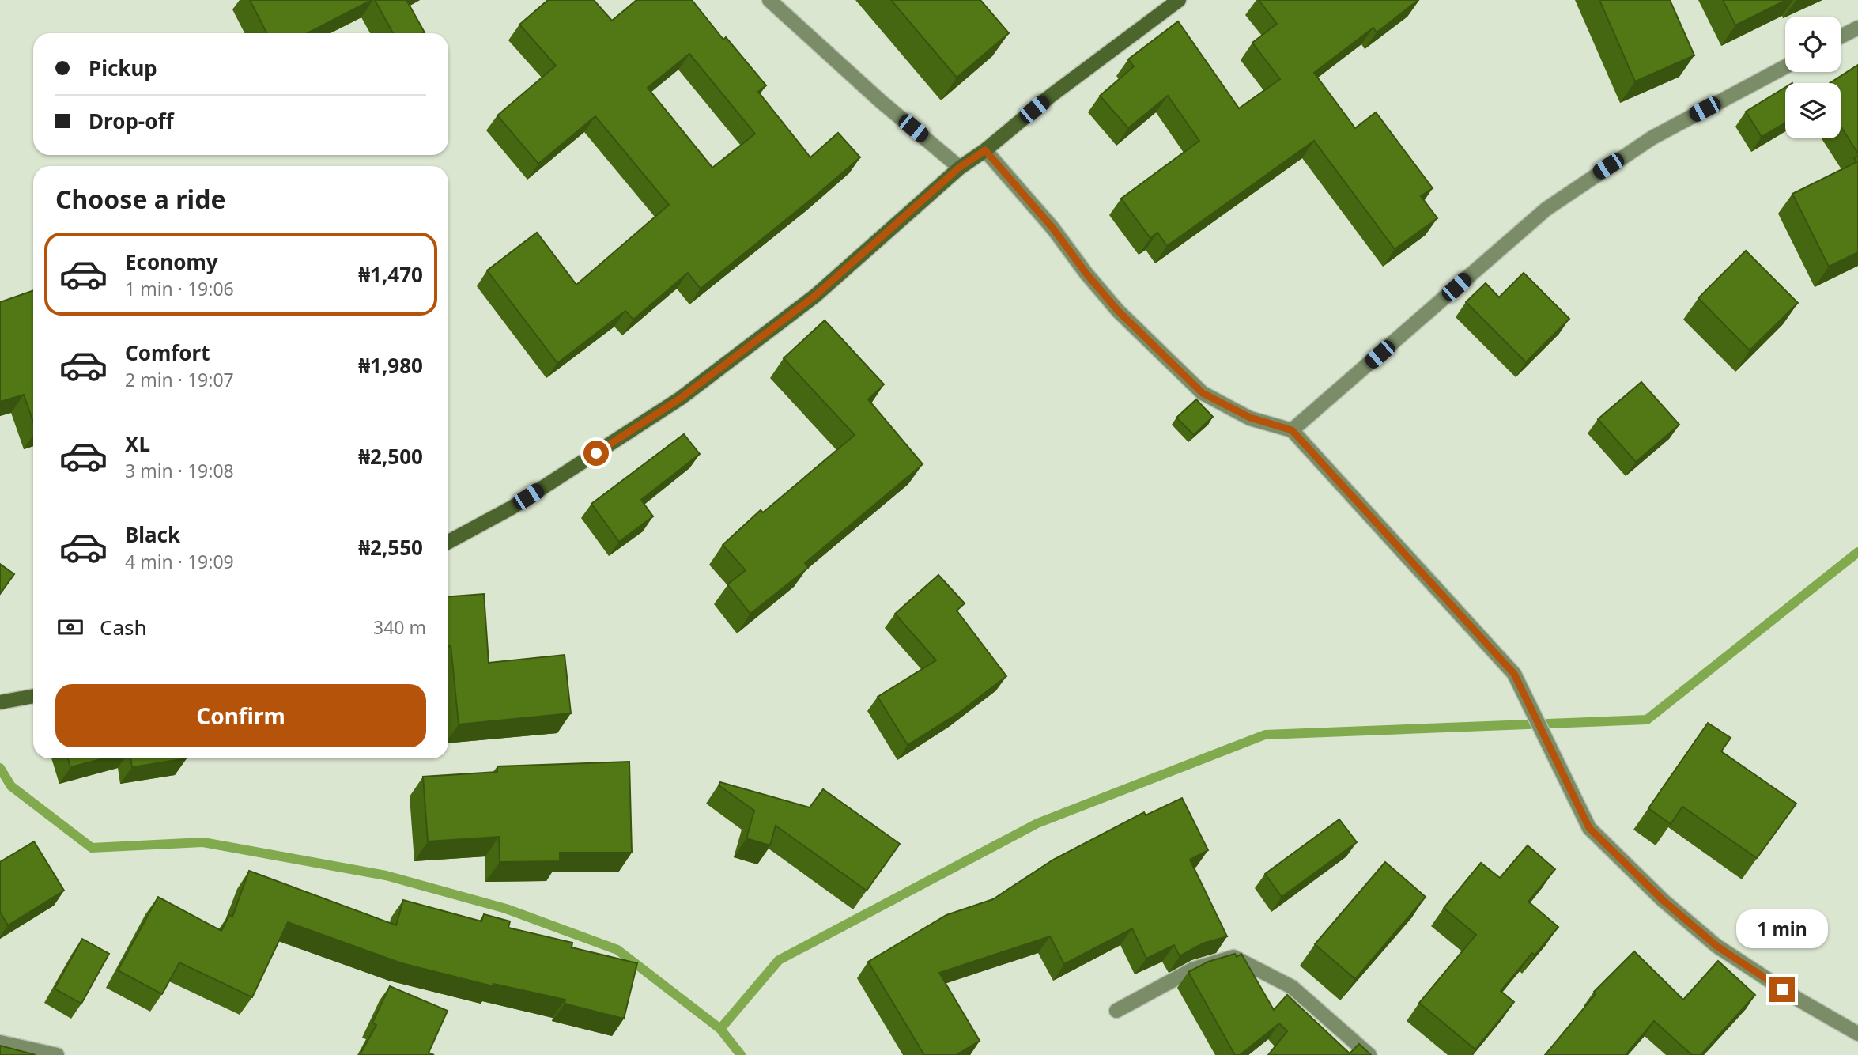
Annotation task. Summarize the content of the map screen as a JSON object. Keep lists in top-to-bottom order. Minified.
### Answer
{"page":{"banner":["Pickup","Drop-off"],"heading":"Choose a ride","list":[{"name":"Economy","note":"1 min · 19:06","value":"₦1,470"},{"name":"Comfort","note":"2 min · 19:07","value":"₦1,980"},{"name":"XL","note":"3 min · 19:08","value":"₦2,500"},{"name":"Black","note":"4 min · 19:09","value":"₦2,550"}],"pay":["Cash","340 m"],"buttons":"Confirm","bubble":"1 min"}}
